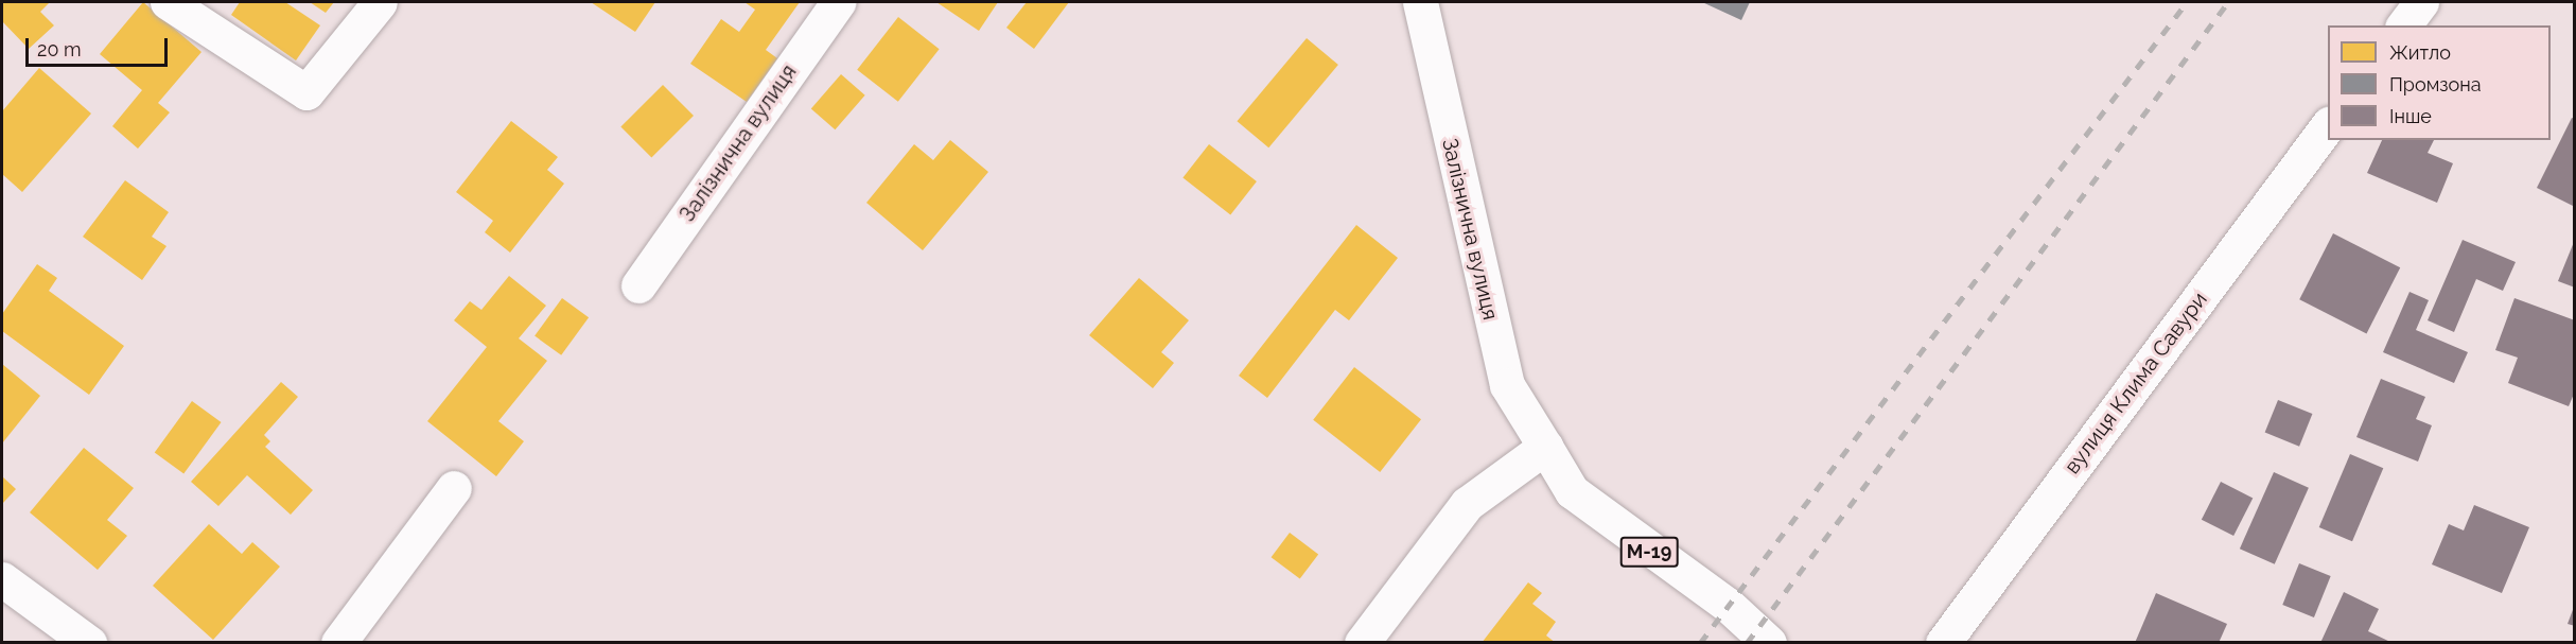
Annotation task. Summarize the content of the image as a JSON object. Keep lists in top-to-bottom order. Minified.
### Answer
{"streets":{"main road":["Залізнична вулиця","вулиця Клима Савури","М-19"]},"crossings":[["Залізнична вулиця","М-19"]],"legend":["Житло","Промзона","Інше"],"scale_bar":"20 m"}
